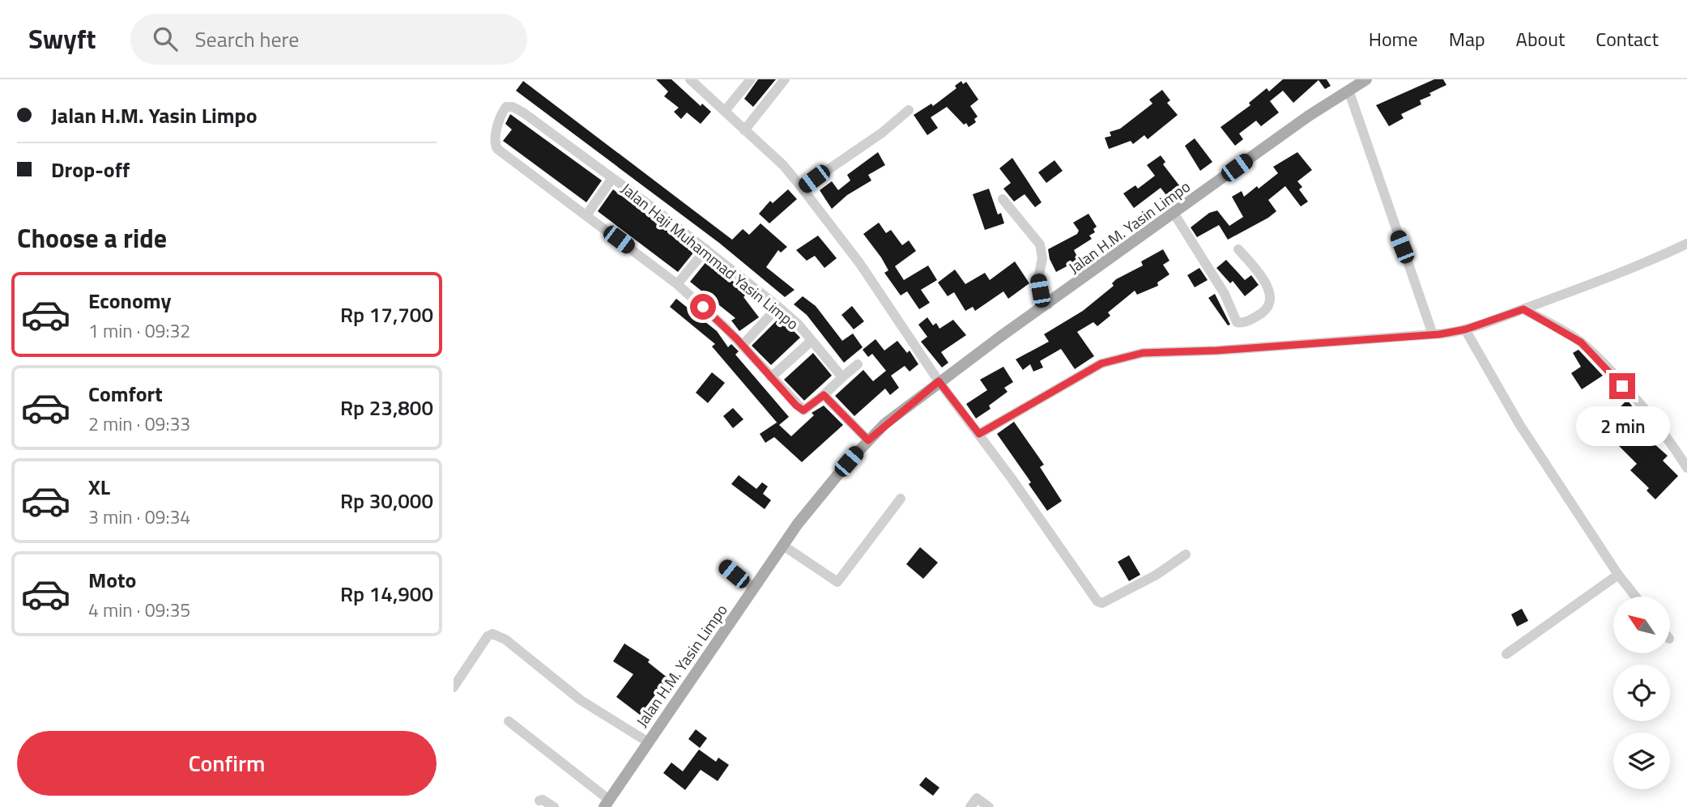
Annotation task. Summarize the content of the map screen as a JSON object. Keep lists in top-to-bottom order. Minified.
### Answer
{"streets":{"main road":["Jalan H.M. Yasin Limpo"],"street":["Jalan Haji Muhammad Yasin Limpo"]},"north":"top left","page":{"header":"Swyft","search":"Search here","nav":["Home","Map","About","Contact"],"banner":["Jalan H.M. Yasin Limpo","Drop-off"],"heading":"Choose a ride","list":[{"name":"Economy","note":"1 min · 09:32","value":"Rp 17,700"},{"name":"Comfort","note":"2 min · 09:33","value":"Rp 23,800"},{"name":"XL","note":"3 min · 09:34","value":"Rp 30,000"},{"name":"Moto","note":"4 min · 09:35","value":"Rp 14,900"}],"bubble":"2 min","buttons":"Confirm"}}
